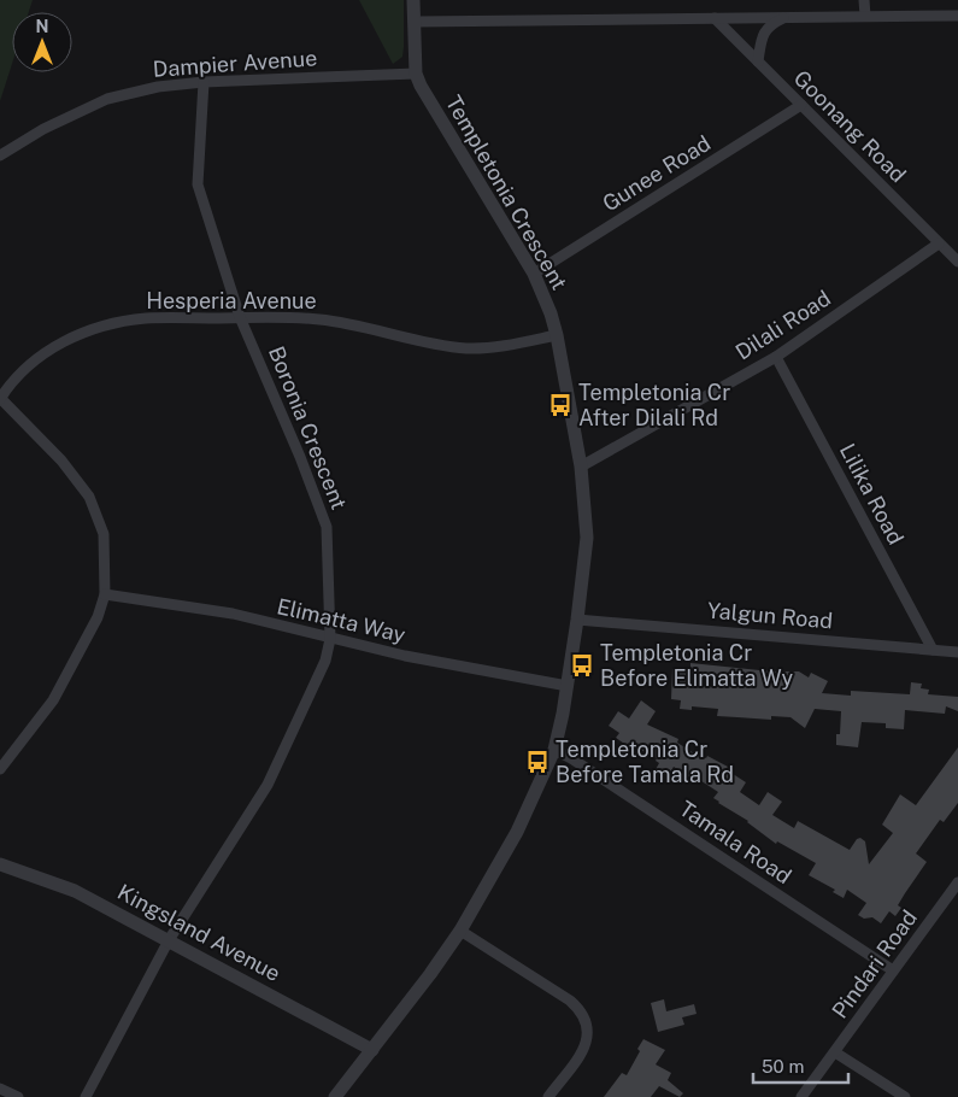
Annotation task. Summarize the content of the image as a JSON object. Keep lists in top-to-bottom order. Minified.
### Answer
{"streets":{"street":["Dampier Avenue","Goonang Road","Gunee Road","Templetonia Crescent","Hesperia Avenue","Dilali Road","Boronia Crescent","Lilika Road","Yalgun Road","Elimatta Way","Tamala Road","Kingsland Avenue","Pindari Road"]},"crossings":[["Dampier Avenue","Templetonia Crescent"],["Dampier Avenue","Boronia Crescent"],["Goonang Road","Gunee Road"],["Goonang Road","Dilali Road"],["Gunee Road","Templetonia Crescent"],["Templetonia Crescent","Hesperia Avenue"],["Templetonia Crescent","Dilali Road"],["Templetonia Crescent","Yalgun Road"],["Templetonia Crescent","Elimatta Way"],["Templetonia Crescent","Tamala Road"],["Templetonia Crescent","Kingsland Avenue"],["Hesperia Avenue","Boronia Crescent"],["Dilali Road","Lilika Road"],["Boronia Crescent","Elimatta Way"],["Boronia Crescent","Kingsland Avenue"],["Lilika Road","Yalgun Road"],["Tamala Road","Pindari Road"]],"places":{"bus stop":["Templetonia Cr After Dilali Rd","Templetonia Cr Before Elimatta Wy","Templetonia Cr Before Tamala Rd"]},"scale_bar":"50 m","north":"top"}
